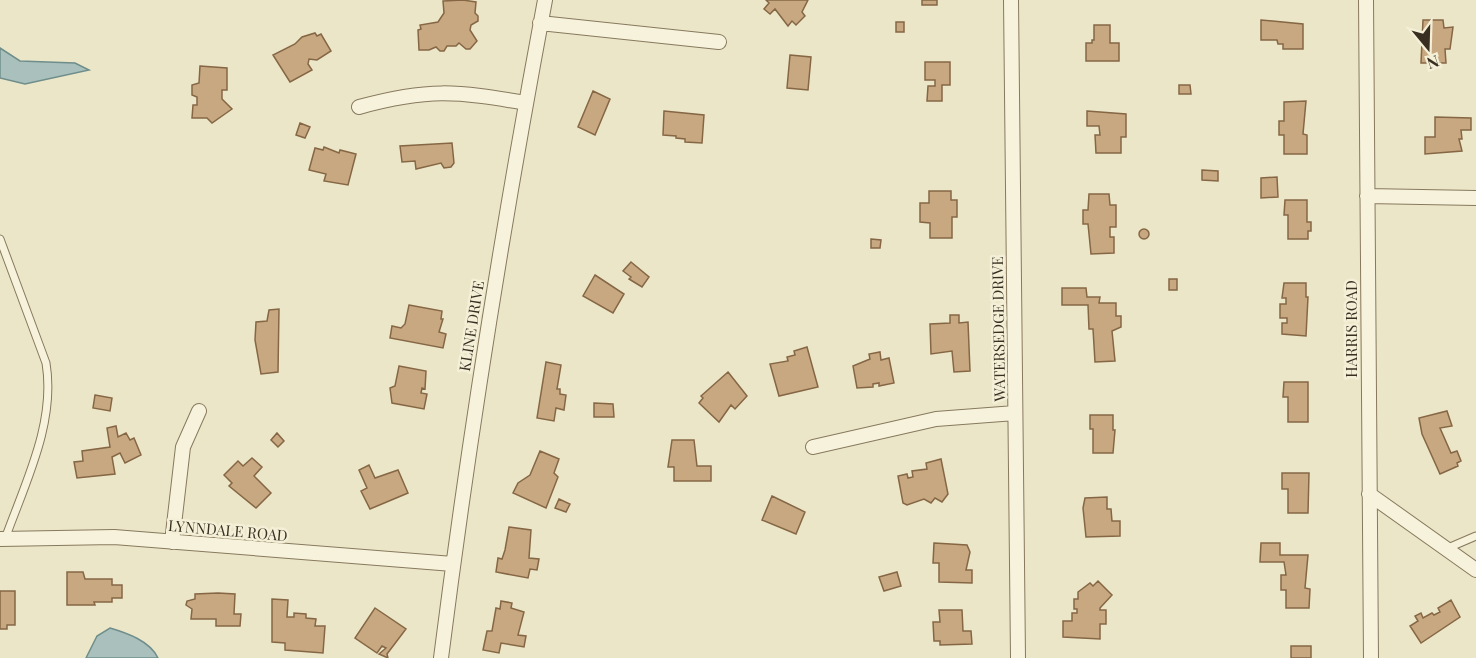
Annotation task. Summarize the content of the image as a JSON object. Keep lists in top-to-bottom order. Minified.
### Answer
{"streets":{"street":["KLINE DRIVE","WATERSEDGE DRIVE","HARRIS ROAD","LYNNDALE ROAD"]},"crossings":[["KLINE DRIVE","LYNNDALE ROAD"]],"north":"bottom"}
